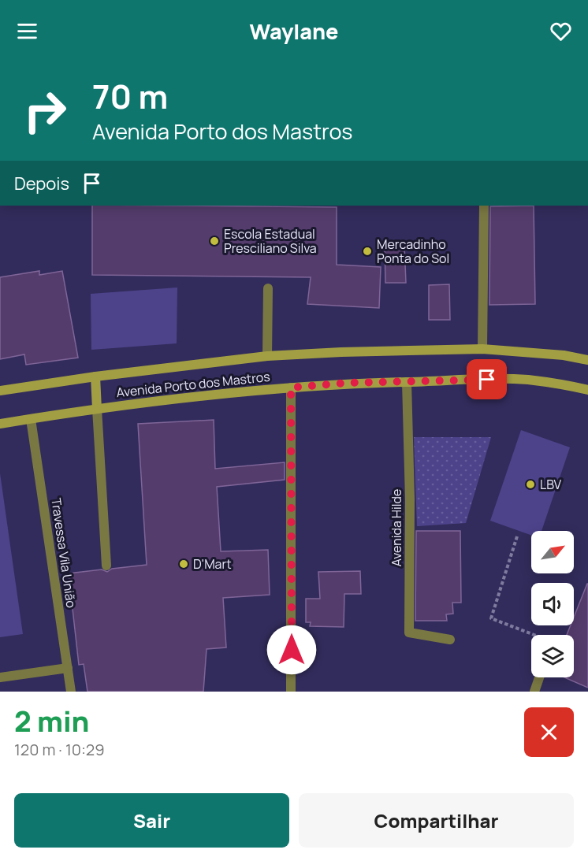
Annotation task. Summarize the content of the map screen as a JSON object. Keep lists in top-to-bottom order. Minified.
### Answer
{"streets":{"main road":["Avenida Porto dos Mastros"],"street":["Avenida Hilde","Travessa Vila União"]},"crossings":[["Avenida Porto dos Mastros","Avenida Hilde"],["Avenida Porto dos Mastros","Travessa Vila União"]],"places":["Escola Estadual Presciliano Silva","Mercadinho Ponta do Sol","LBV","D'Mart"],"north":"top right","page":{"header":"Waylane","turn":["70 m","Avenida Porto dos Mastros"],"then":"Depois","heading":["2 min","120 m · 10:29"],"buttons":["Sair","Compartilhar"]}}
